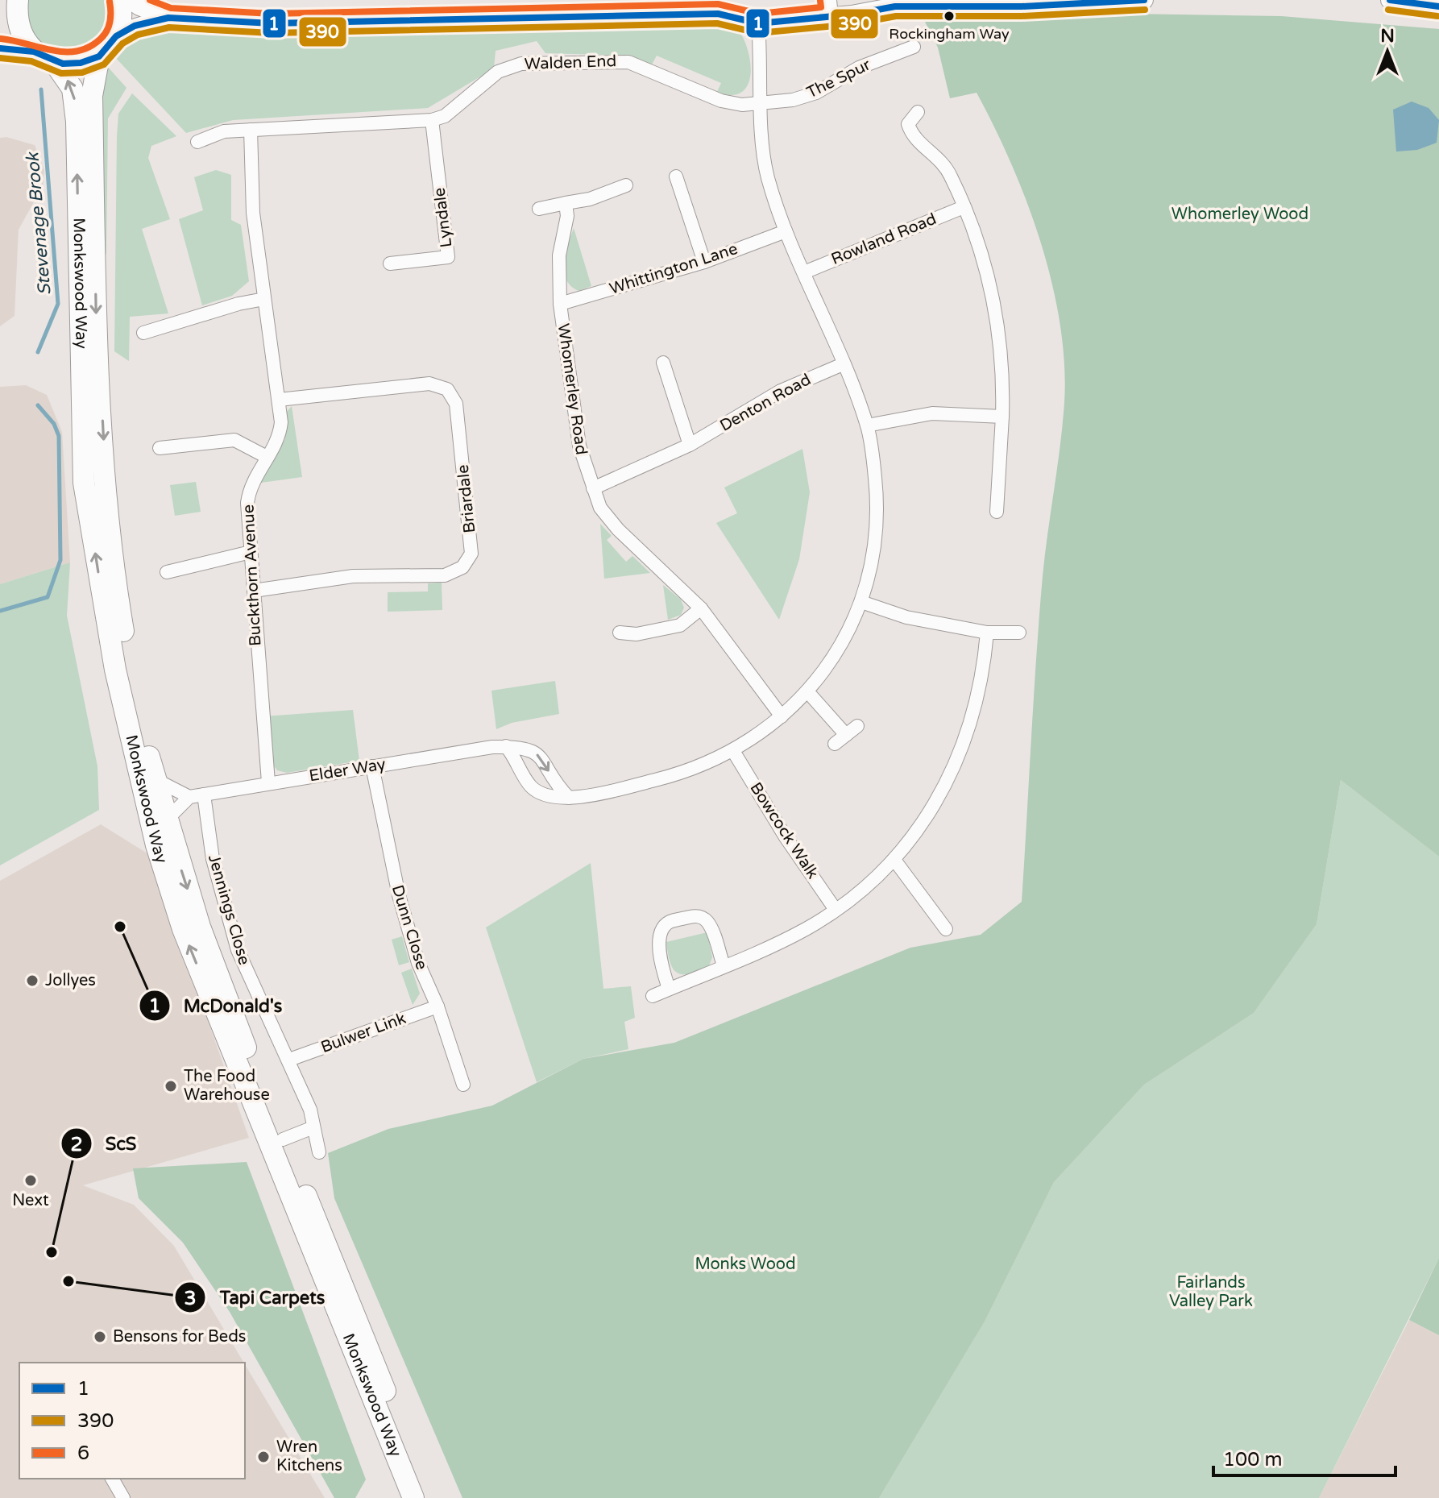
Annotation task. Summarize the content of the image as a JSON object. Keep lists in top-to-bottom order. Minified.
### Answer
{"streets":{"main road":["Monkswood Way"],"street":["Walden End","The Spur","Lyndale","Rowland Road","Whittington Lane","Whomerley Road","Denton Road","Briardale","Buckthorn Avenue","Elder Way","Bowcock Walk","Jennings Close","Dunn Close","Bulwer Link"]},"crossings":[["Walden End","The Spur"],["Walden End","Lyndale"],["Walden End","Buckthorn Avenue"],["Whittington Lane","Whomerley Road"],["Whomerley Road","Denton Road"],["Briardale","Buckthorn Avenue"],["Buckthorn Avenue","Elder Way"],["Elder Way","Jennings Close"],["Elder Way","Dunn Close"],["Jennings Close","Bulwer Link"],["Dunn Close","Bulwer Link"]],"water":["Stevenage Brook"],"parks":["Whomerley Wood","Monks Wood","Fairlands Valley Park"],"places":["Rockingham Way","McDonald's","Jollyes","The Food Warehouse","Next","ScS","Tapi Carpets","Bensons for Beds","Wren Kitchens"],"lines":["transit line 1","transit line 6","transit line 390"],"legend":["1","390","6"],"scale_bar":"100 m","north":"top"}
